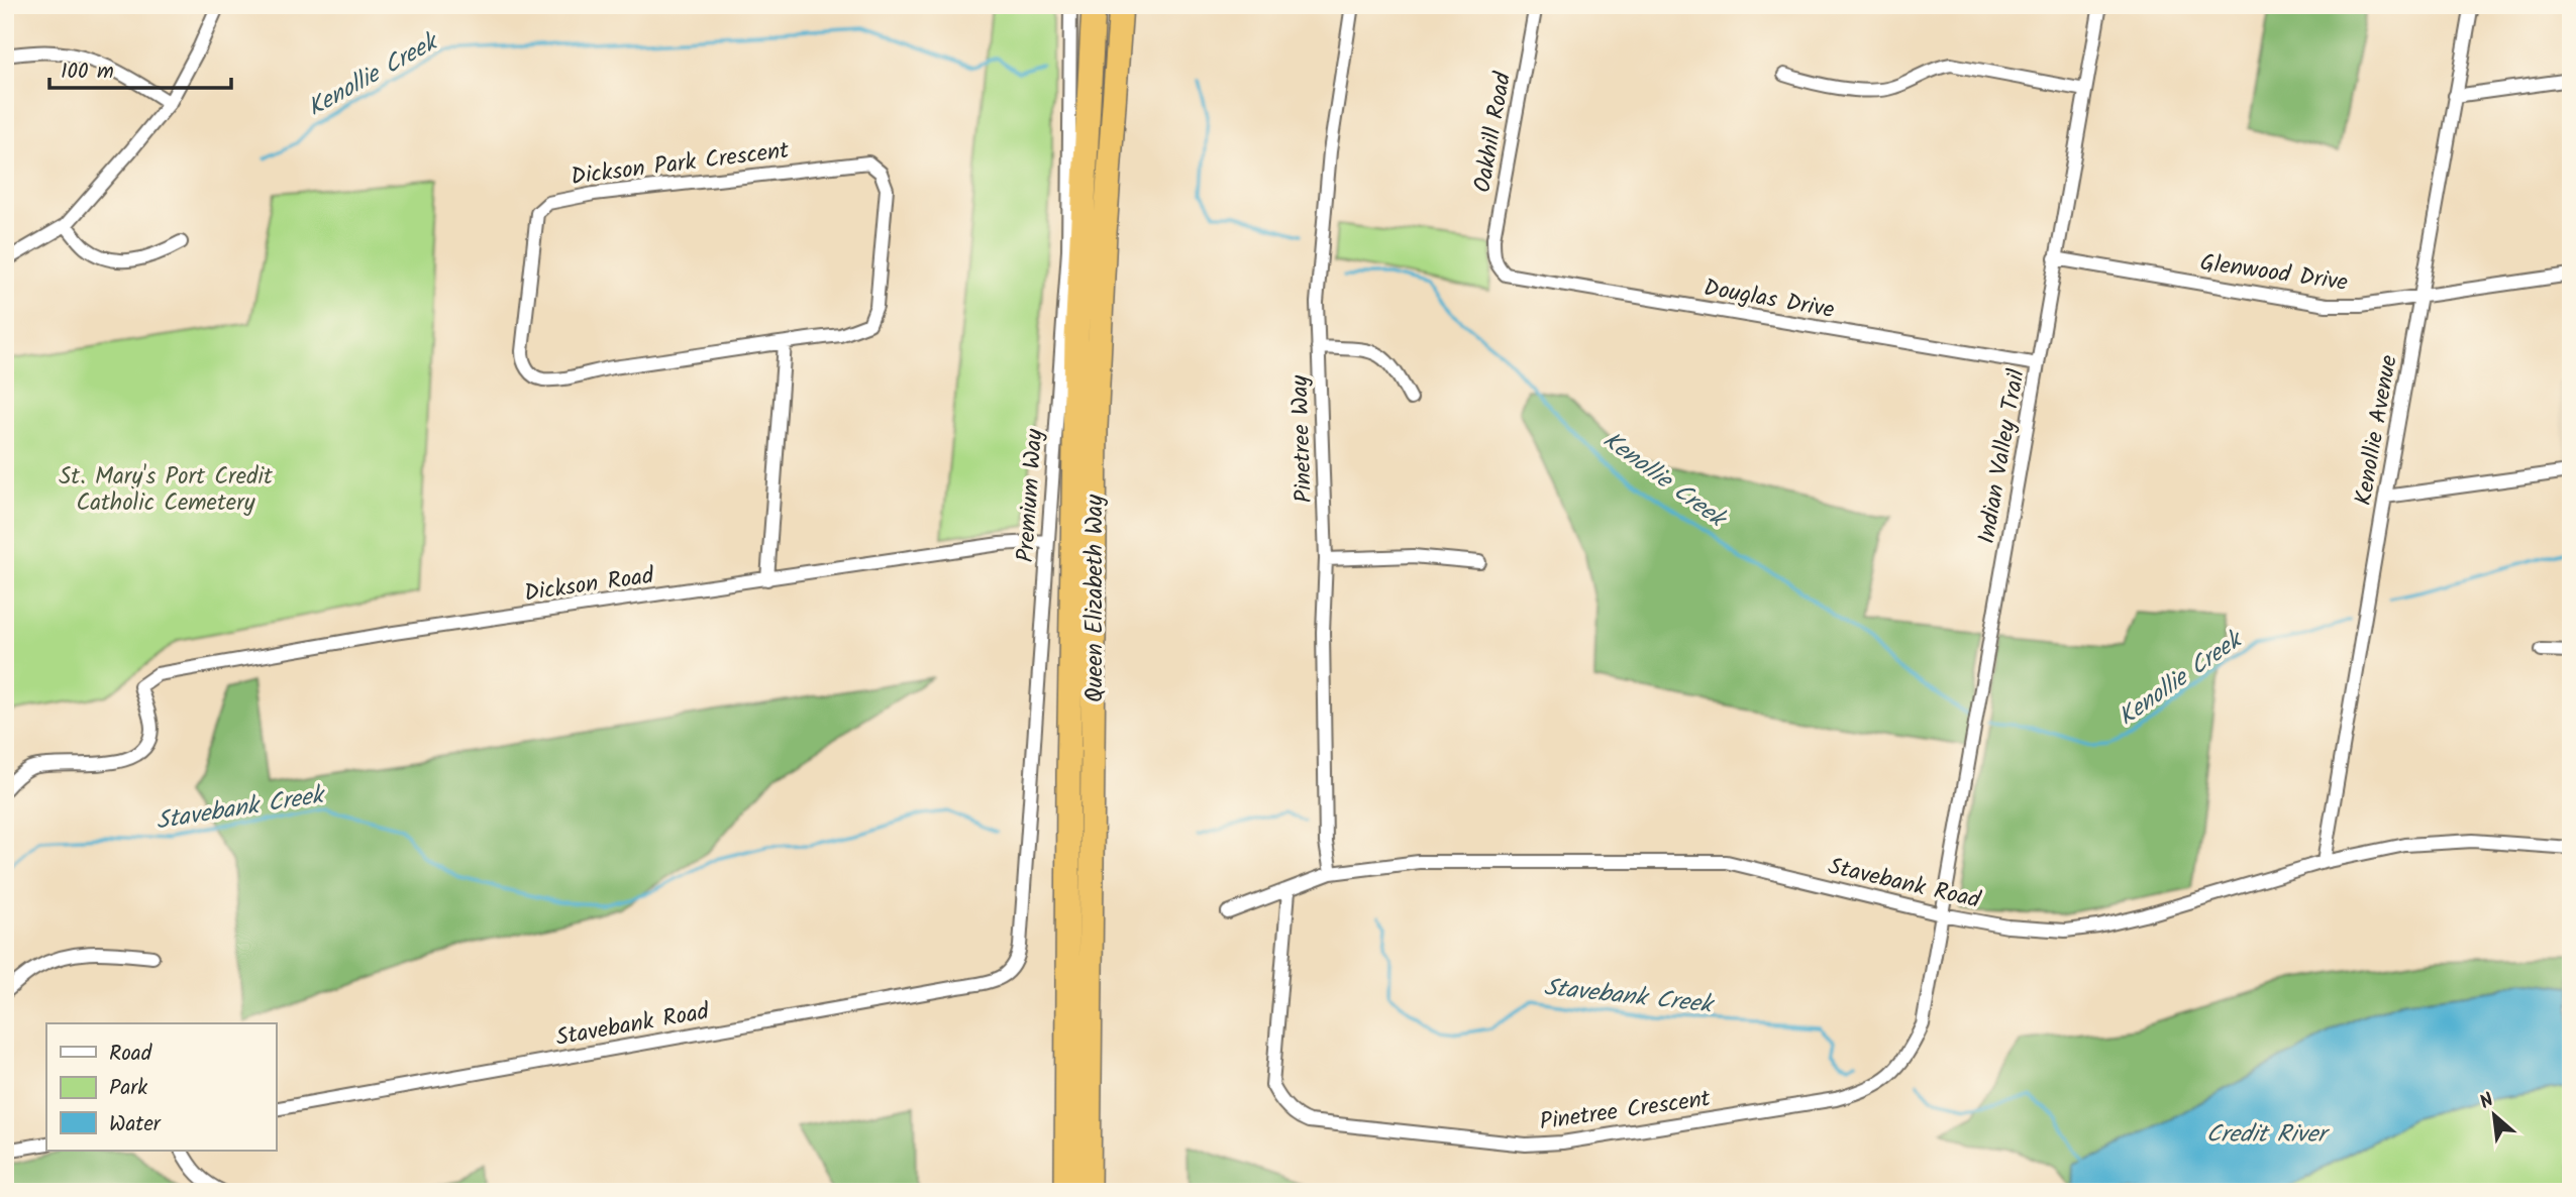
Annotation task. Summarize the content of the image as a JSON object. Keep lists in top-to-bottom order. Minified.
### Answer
{"streets":{"highway":["Queen Elizabeth Way"],"street":["Oakhill Road","Dickson Park Crescent","Glenwood Drive","Douglas Drive","Kenollie Avenue","Pinetree Way","Indian Valley Trail","Premium Way","Dickson Road","Stavebank Road","Pinetree Crescent"]},"crossings":[["Oakhill Road","Douglas Drive"],["Glenwood Drive","Kenollie Avenue"],["Glenwood Drive","Indian Valley Trail"],["Douglas Drive","Indian Valley Trail"],["Kenollie Avenue","Stavebank Road"],["Pinetree Way","Stavebank Road"],["Indian Valley Trail","Stavebank Road"],["Indian Valley Trail","Pinetree Crescent"],["Premium Way","Dickson Road"],["Premium Way","Stavebank Road"],["Stavebank Road","Pinetree Crescent"]],"water":["Kenollie Creek","Stavebank Creek","Credit River"],"parks":["St. Mary's Port Credit Catholic Cemetery"],"legend":["Road","Park","Water"],"scale_bar":"100 m","north":"top left"}
